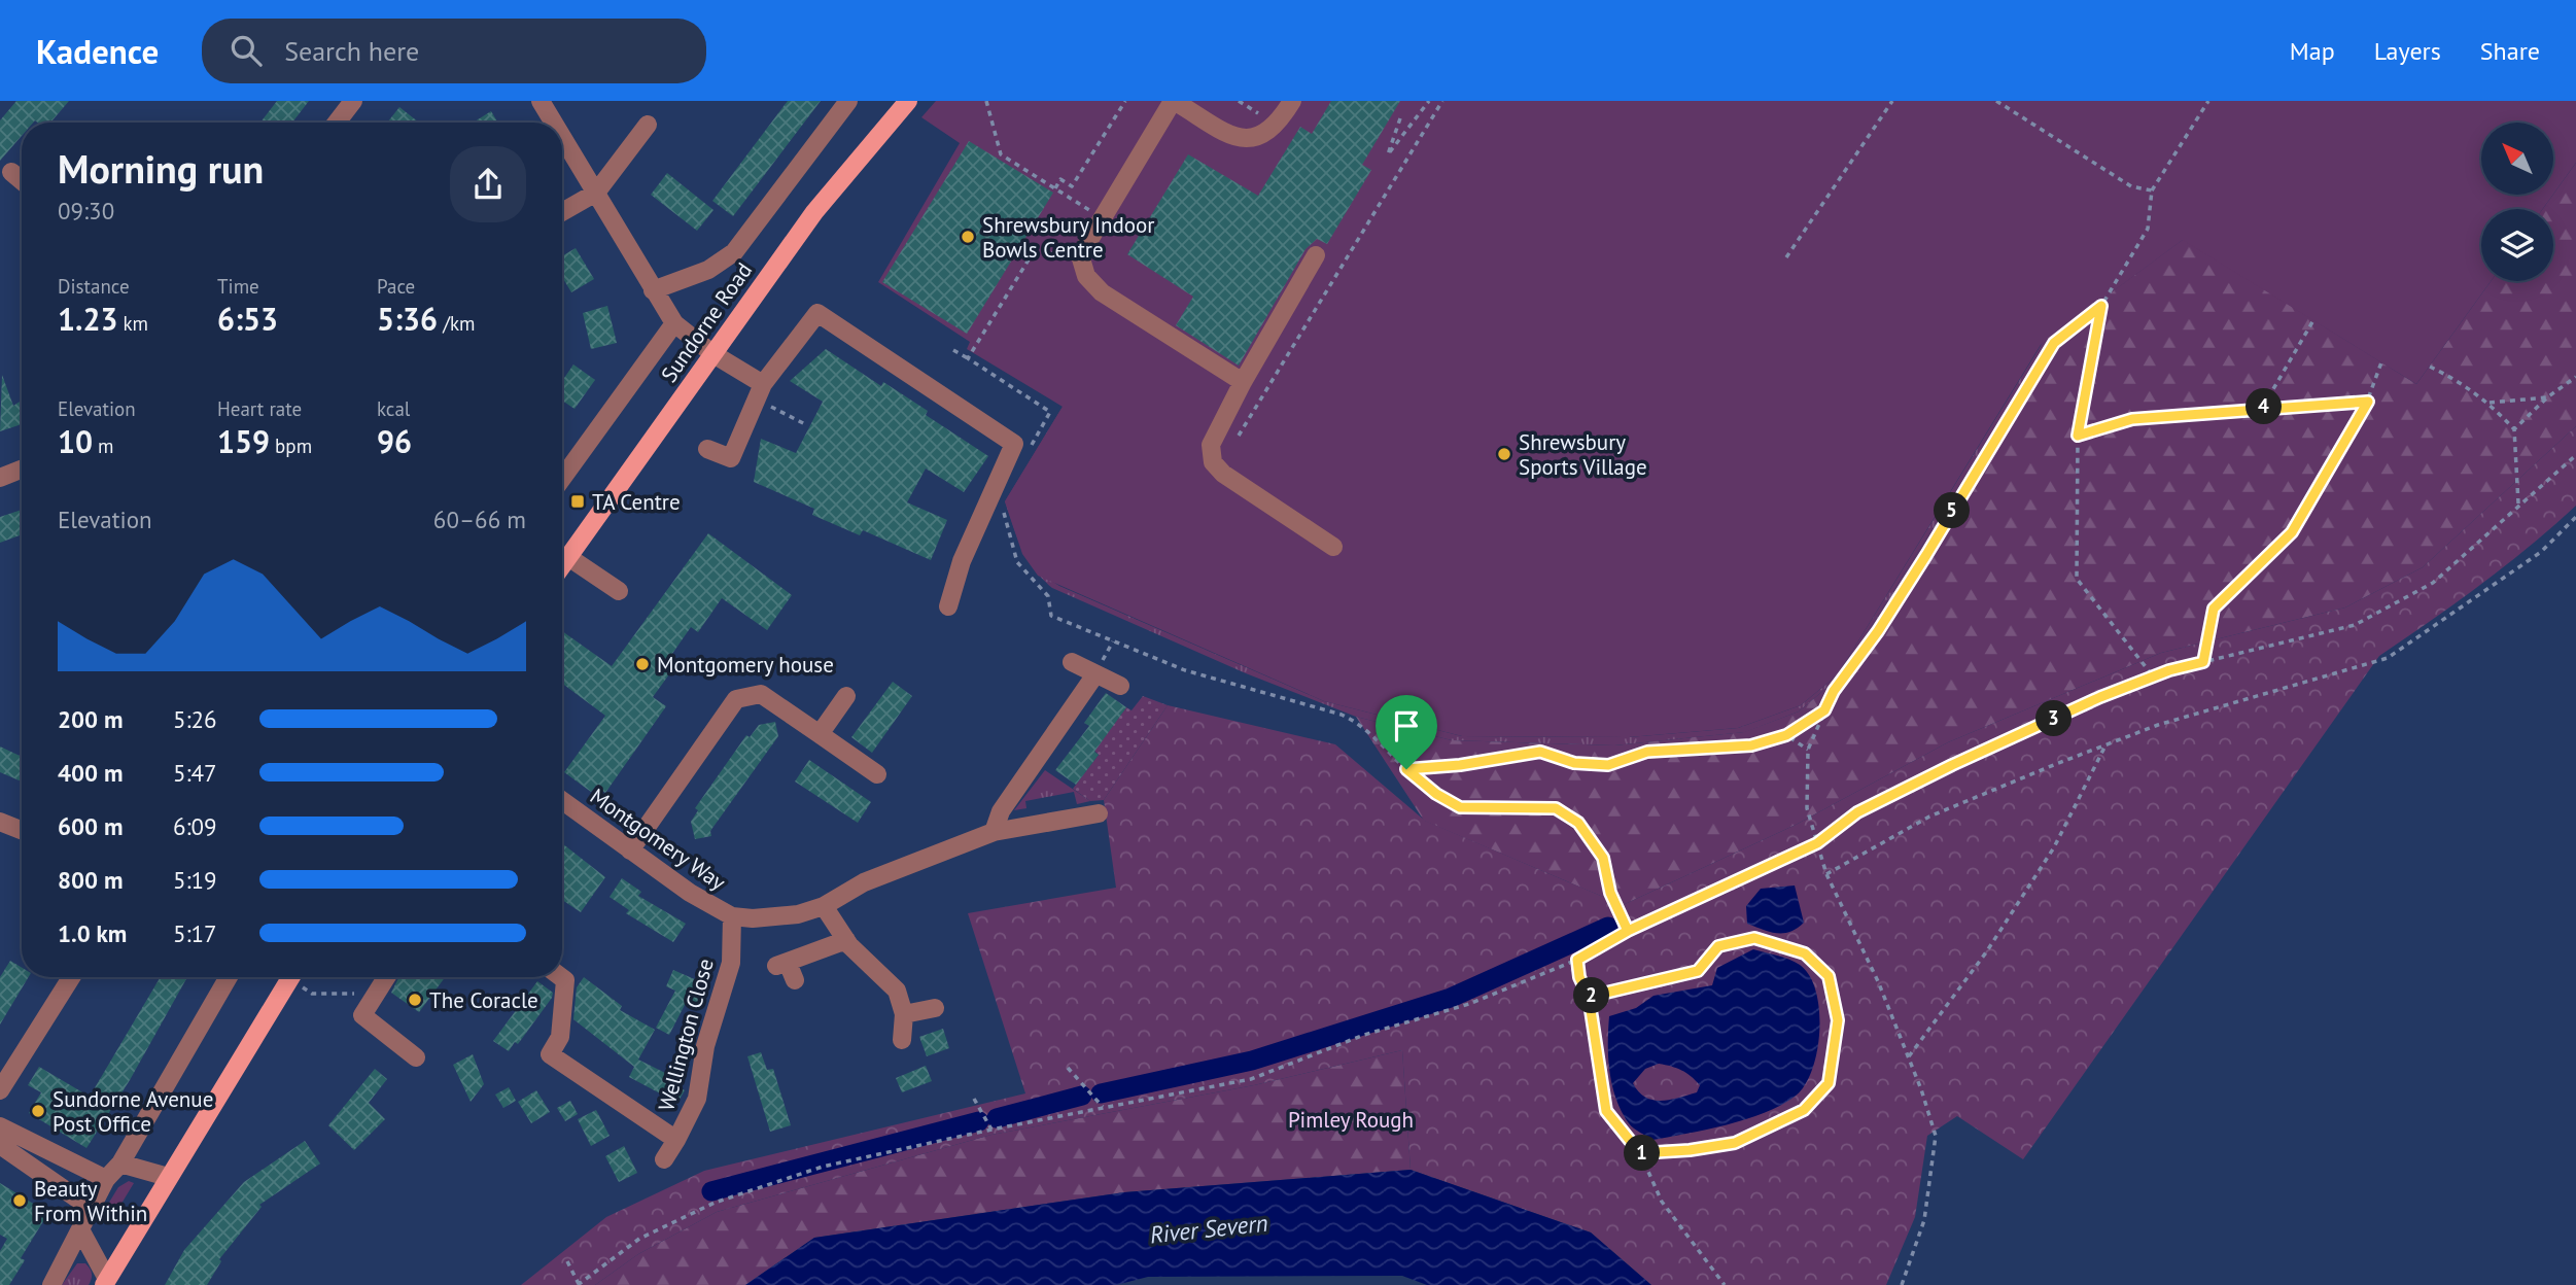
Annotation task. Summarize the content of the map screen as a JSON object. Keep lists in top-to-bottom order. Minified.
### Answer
{"streets":{"main road":["Sundorne Road"],"street":["Montgomery Way","Wellington Close"]},"crossings":[["Montgomery Way","Wellington Close"]],"water":["River Severn"],"parks":["Pimley Rough"],"places":{"other":["Shrewsbury Indoor Bowls Centre","Shrewsbury Sports Village","Montgomery house","The Coracle","Sundorne Avenue Post Office","Beauty From Within"],"transit":["TA Centre"]},"north":"top left","page":{"header":"Kadence","search":"Search here","nav":["Map","Layers","Share"],"heading":["Morning run","09:30"],"stats":[["Distance","1.23 km"],["Time","6:53"],["Pace","5:36 /km"],["Elevation","10 m"],["Heart rate","159 bpm"],["kcal","96"]],"pins":["4","5","3","2","1"],"chart":["Elevation","60–66 m"],"list":[{"name":"200 m","note":"5:26"},{"name":"400 m","note":"5:47"},{"name":"600 m","note":"6:09"},{"name":"800 m","note":"5:19"},{"name":"1.0 km","note":"5:17"}]}}
